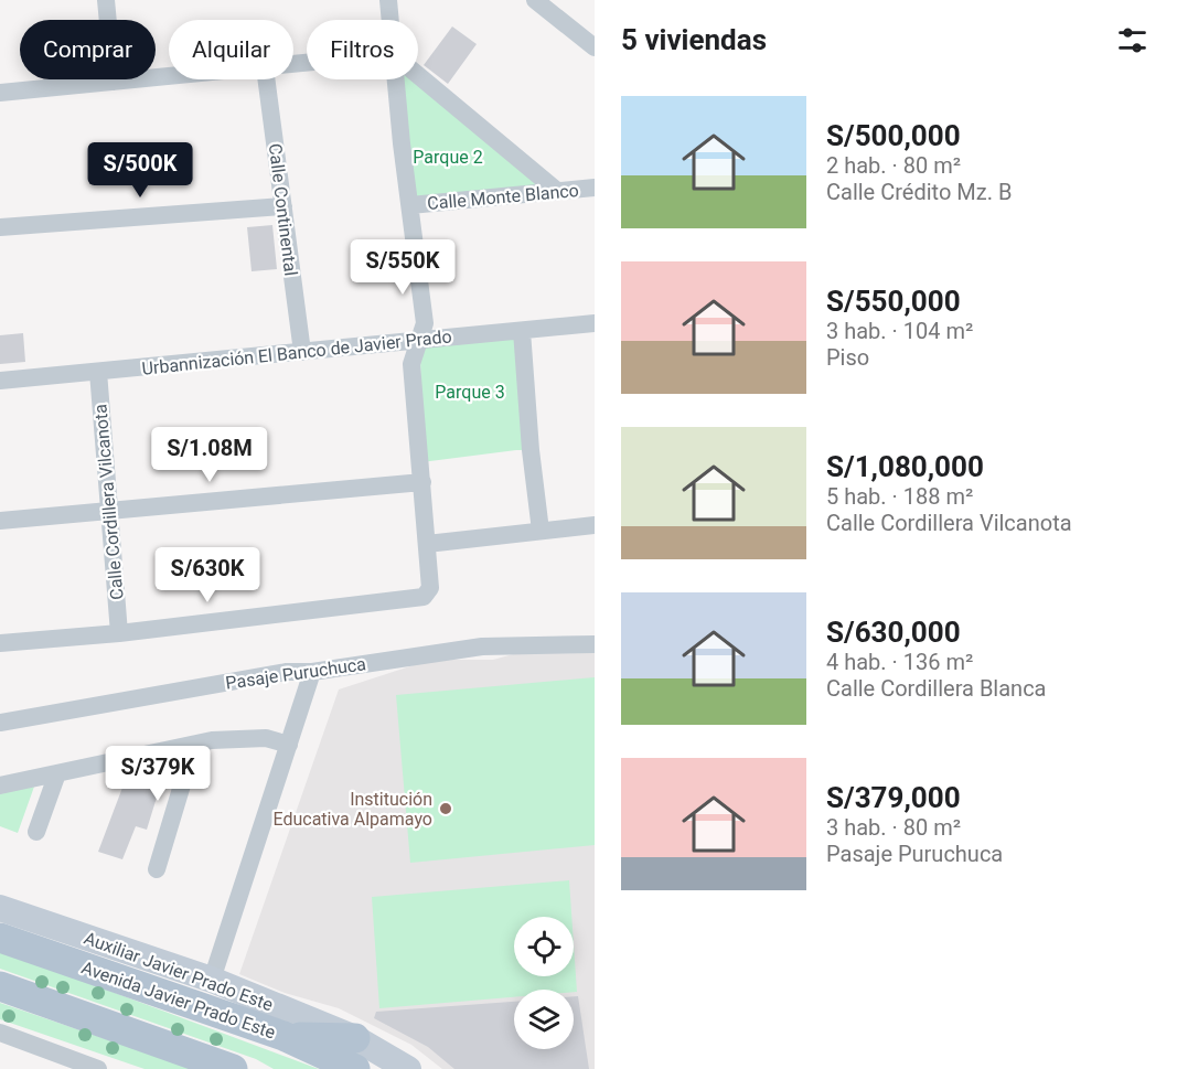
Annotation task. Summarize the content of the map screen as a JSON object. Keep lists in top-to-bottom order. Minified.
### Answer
{"streets":{"main road":["Avenida Javier Prado Este"],"street":["Calle Monte Blanco","Calle Continental","Urbannización El Banco de Javier Prado","Calle Cordillera Vilcanota","Pasaje Puruchuca","Auxiliar Javier Prado Este"]},"crossings":[["Calle Continental","Urbannización El Banco de Javier Prado"],["Urbannización El Banco de Javier Prado","Calle Cordillera Vilcanota"]],"parks":["Parque 2","Parque 3"],"places":["Institución Educativa Alpamayo"],"page":{"heading":"5 viviendas","chip":["Comprar","Alquilar","Filtros"],"list":[{"name":"S/500,000","note":"2 hab. · 80 m² · Calle Crédito Mz. B"},{"name":"S/550,000","note":"3 hab. · 104 m² · Piso"},{"name":"S/1,080,000","note":"5 hab. · 188 m² · Calle Cordillera Vilcanota"},{"name":"S/630,000","note":"4 hab. · 136 m² · Calle Cordillera Blanca"},{"name":"S/379,000","note":"3 hab. · 80 m² · Pasaje Puruchuca"}],"price":["S/500K","S/550K","S/1.08M","S/630K","S/379K"]}}
